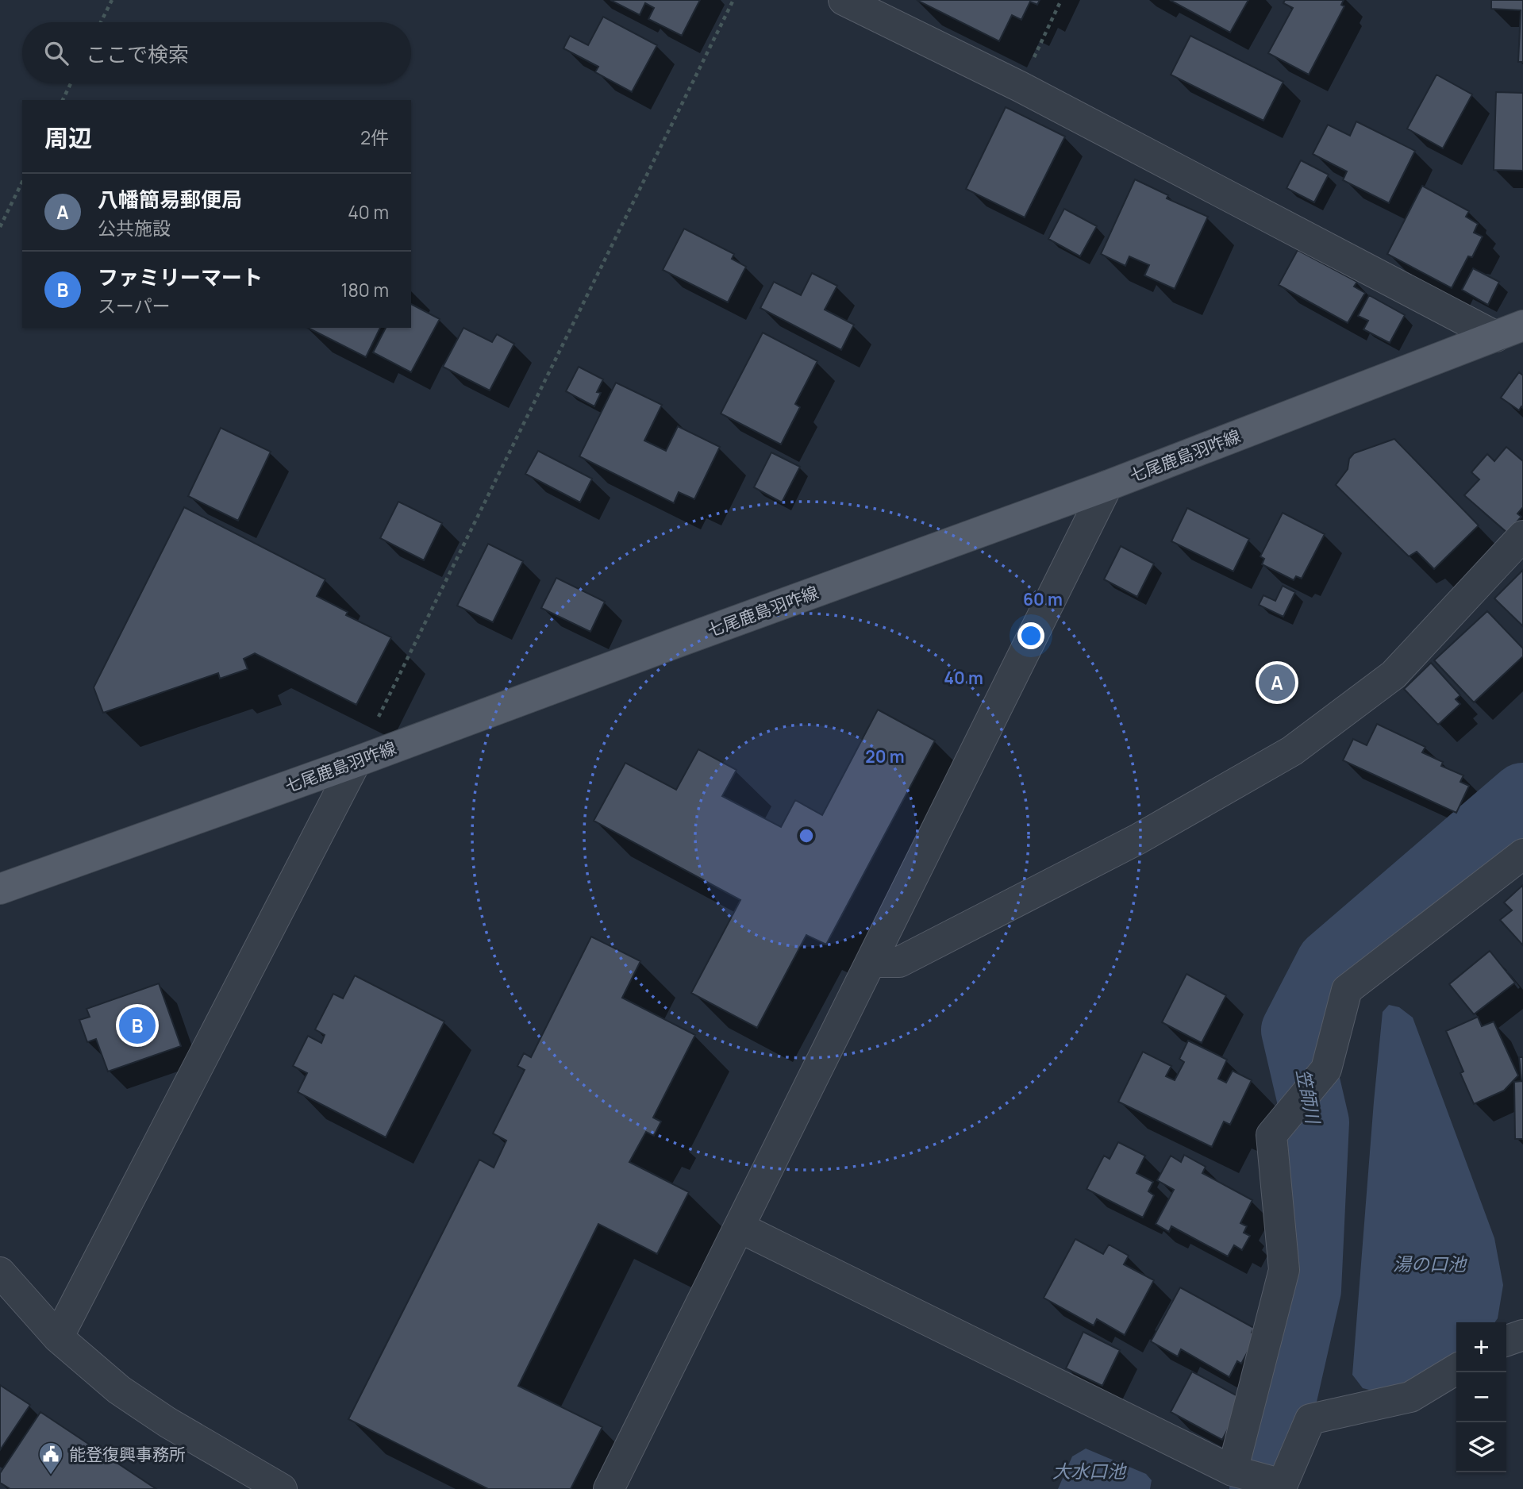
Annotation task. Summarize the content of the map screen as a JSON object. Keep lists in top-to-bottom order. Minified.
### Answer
{"streets":{"main road":["七尾鹿島羽咋線"]},"water":["笠師川","湯の口池","大水口池"],"places":{"public building":["能登復興事務所"]},"page":{"search":"ここで検索","heading":["周辺","2件"],"list":[{"mark":"A","name":"八幡簡易郵便局","note":"公共施設","value":"40 m"},{"mark":"B","name":"ファミリーマート","note":"スーパー","value":"180 m"}],"pins":["A","B"],"map_buttons":["+","−"]},"rings":["60 m","40 m","20 m"]}
